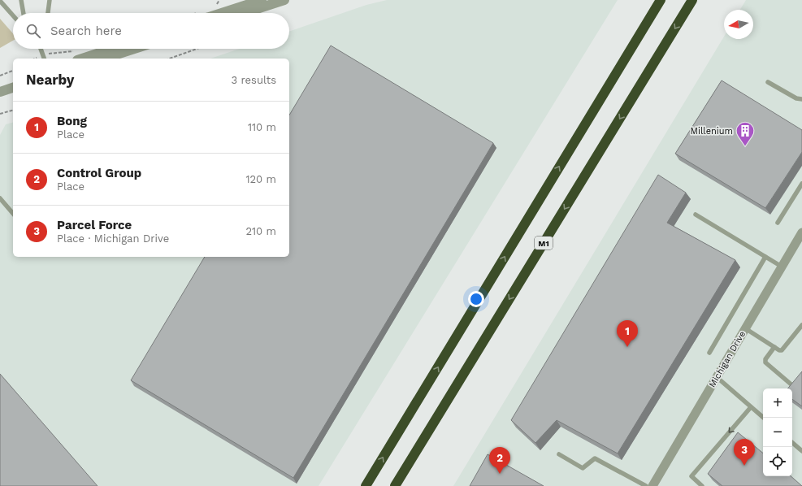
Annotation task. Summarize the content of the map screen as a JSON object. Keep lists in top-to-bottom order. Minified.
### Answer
{"streets":{"highway":["M1"],"street":["Michigan Drive"]},"places":{"building":["Millenium"]},"north":"left","page":{"search":"Search here","heading":["Nearby","3 results"],"list":[{"mark":"1","name":"Bong","note":"Place","value":"110 m"},{"mark":"2","name":"Control Group","note":"Place","value":"120 m"},{"mark":"3","name":"Parcel Force","note":"Place · Michigan Drive","value":"210 m"}],"pins":["1","3","2"],"map_buttons":["+","−"]}}
